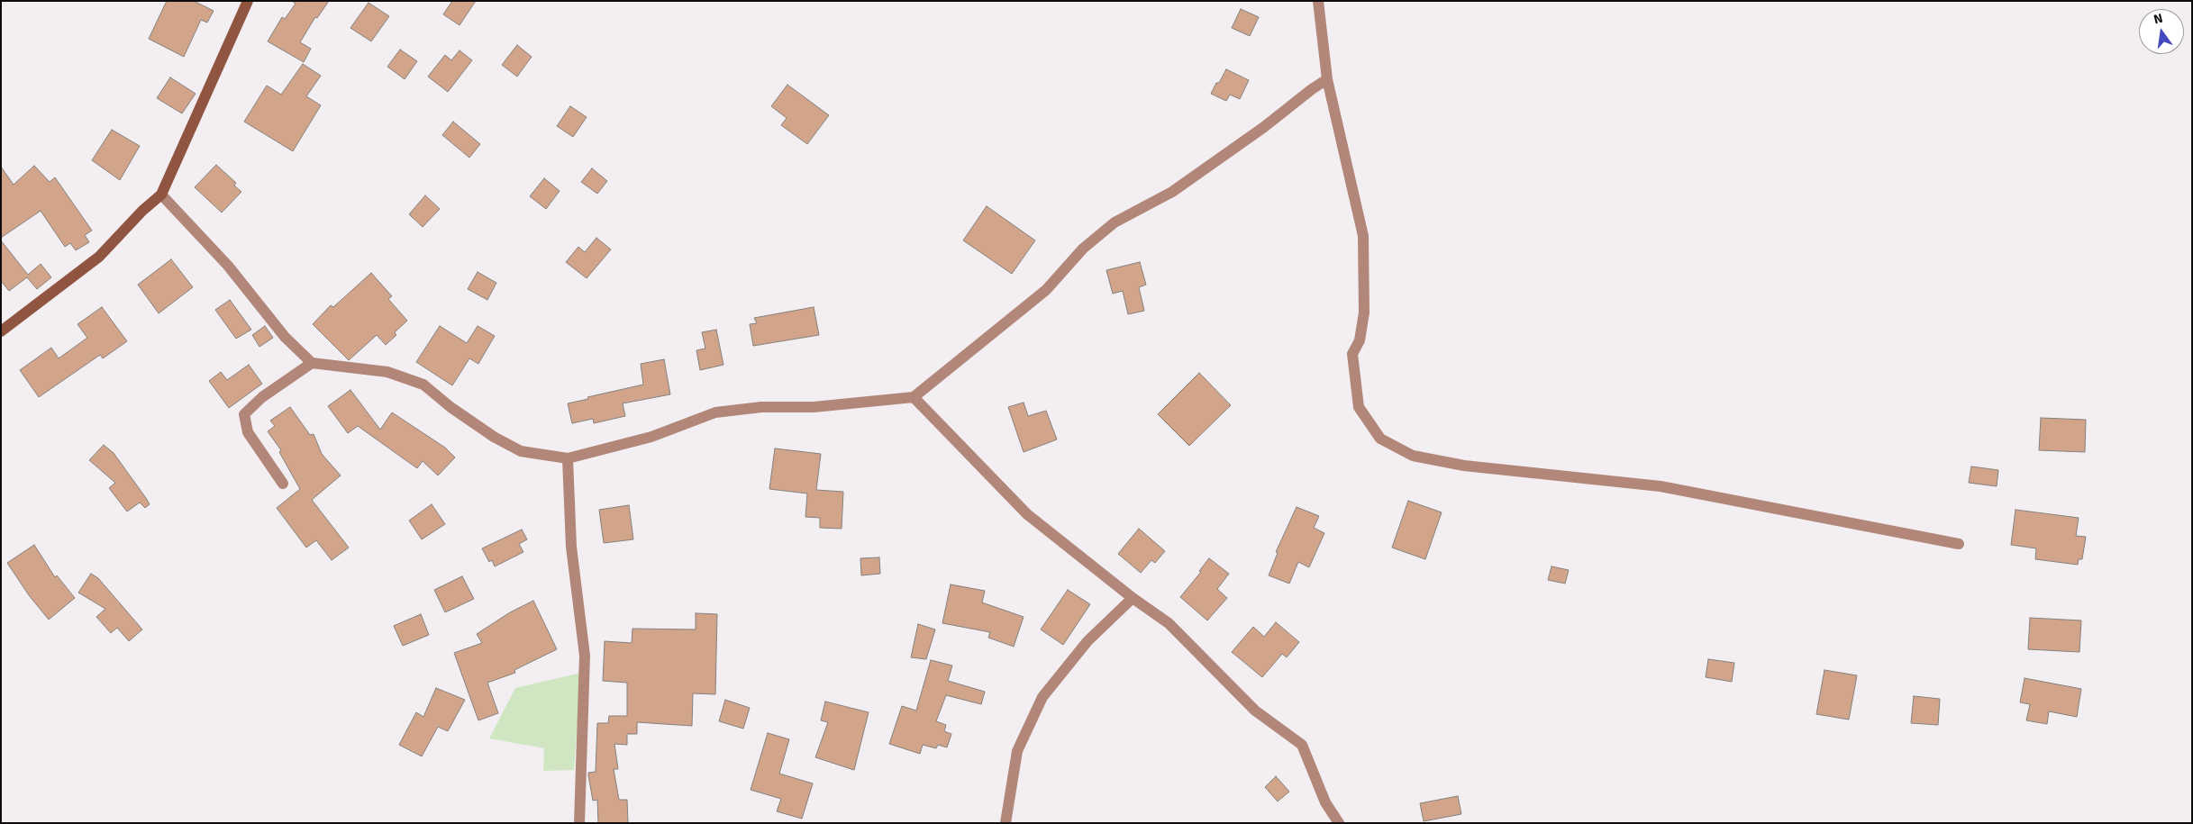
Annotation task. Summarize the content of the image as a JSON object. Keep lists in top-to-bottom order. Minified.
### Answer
{"north":"top"}
